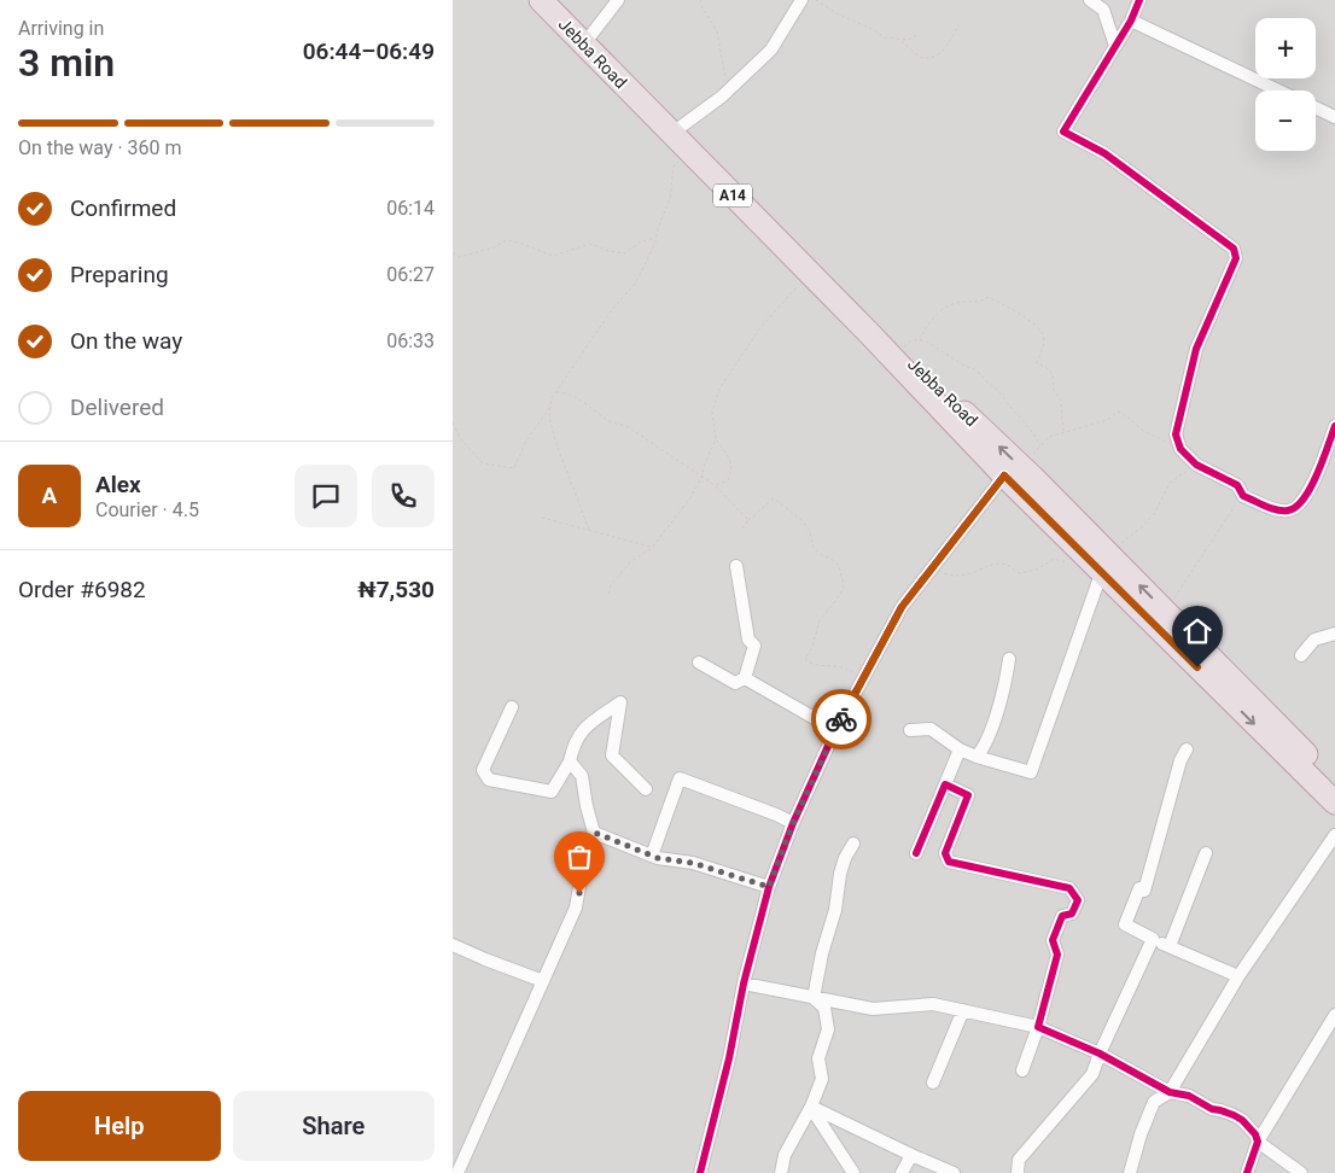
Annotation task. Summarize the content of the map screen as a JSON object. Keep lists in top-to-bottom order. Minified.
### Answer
{"streets":{"highway":["Jebba Road","A14"]},"page":{"heading":["3 min","Arriving in","06:44–06:49"],"panel":["Alex","Courier · 4.5","Order #6982","₦7,530"],"map_buttons":["+","−"],"bar":"On the way · 360 m","list":[["Confirmed","06:14"],["Preparing","06:27"],["On the way","06:33"],"Delivered"],"round":"A","buttons":["Help","Share"]}}
